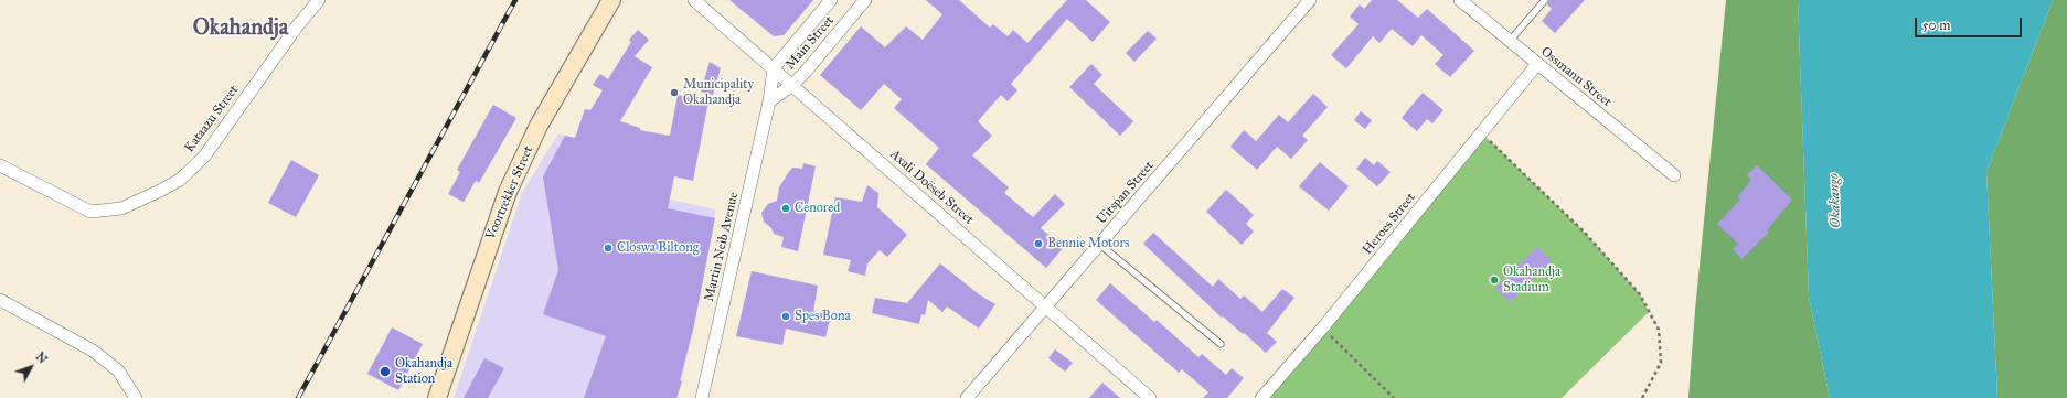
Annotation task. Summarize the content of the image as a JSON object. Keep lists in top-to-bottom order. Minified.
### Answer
{"streets":{"main road":["Voortrekker Street"],"street":["Main Street","Ossmann Street","Kataazu Street","Axali Doëseb Street","Uitspan Street","Heroes Street","Martin Neib Avenue"]},"crossings":[["Main Street","Axali Doëseb Street"],["Main Street","Martin Neib Avenue"],["Ossmann Street","Heroes Street"],["Axali Doëseb Street","Uitspan Street"],["Axali Doëseb Street","Martin Neib Avenue"]],"districts":["Okahandja"],"water":["Okakango"],"places":["Municipality Okahandja","Cenored","Bennie Motors","Closwa Biltong","Okahandja Stadium","Spes Bona","Okahandja Station"],"scale_bar":"50 m","north":"top right"}
